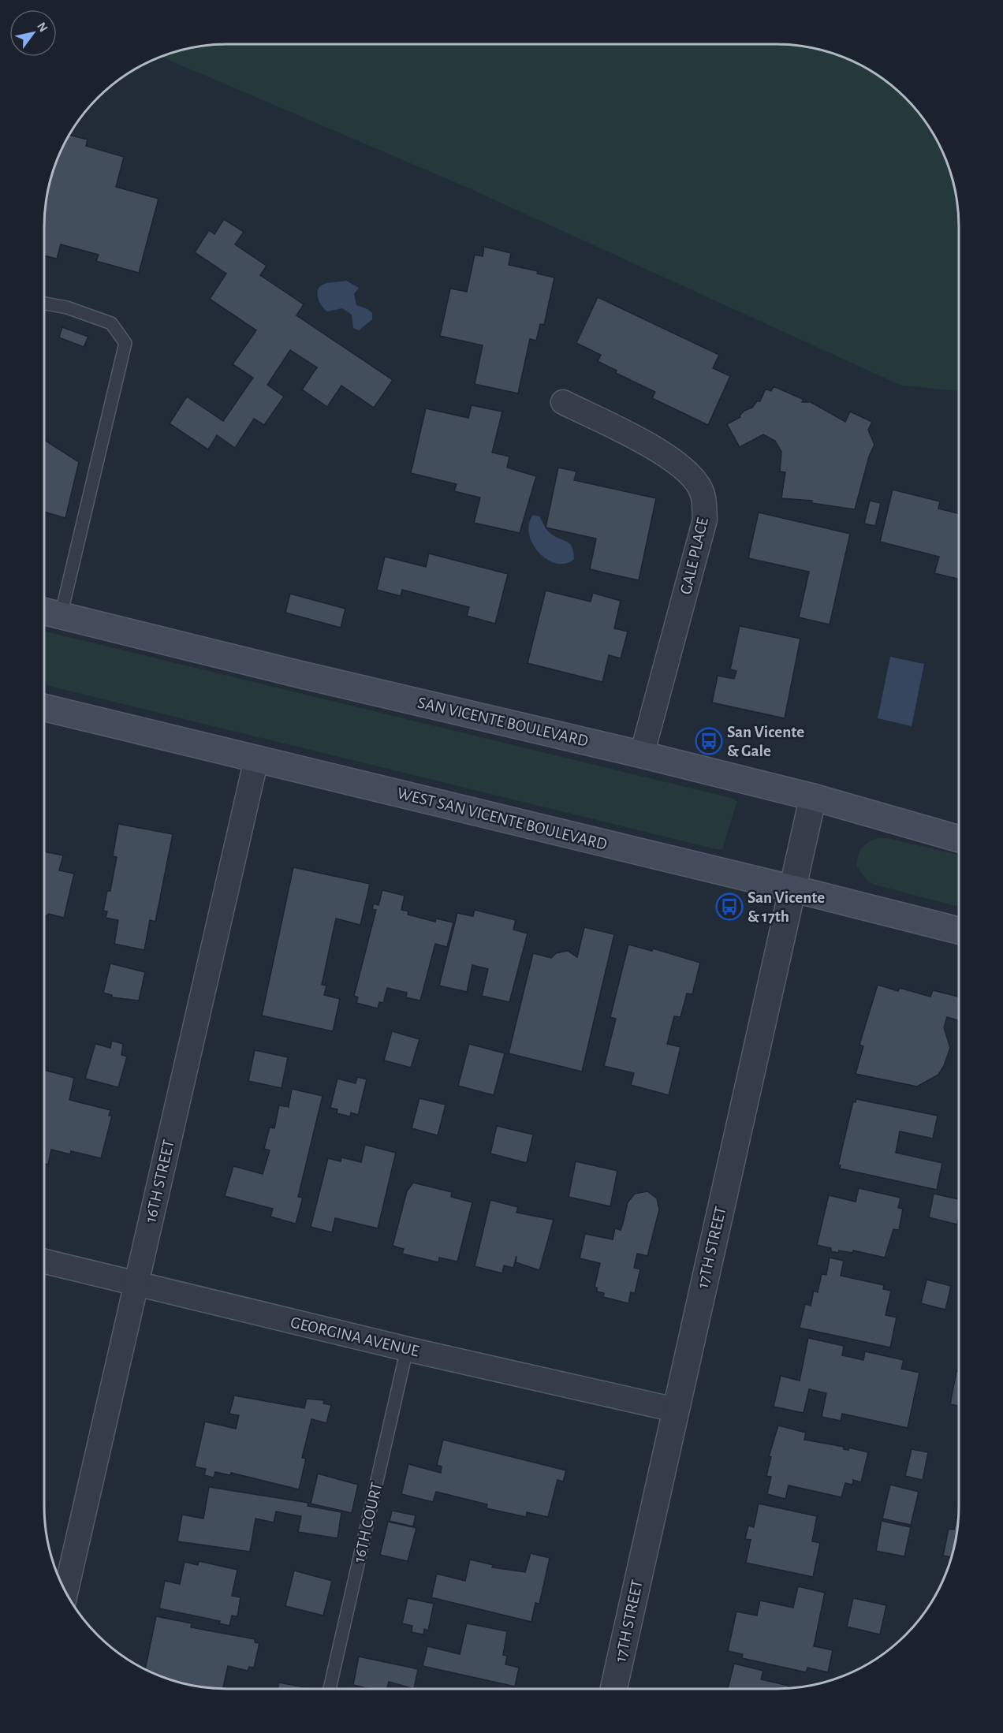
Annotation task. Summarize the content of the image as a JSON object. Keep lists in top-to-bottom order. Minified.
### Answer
{"streets":{"main road":["SAN VICENTE BOULEVARD","WEST SAN VICENTE BOULEVARD"],"street":["GALE PLACE","16TH STREET","17TH STREET","GEORGINA AVENUE"],"lane":["16TH COURT"]},"crossings":[["GALE PLACE","SAN VICENTE BOULEVARD"],["SAN VICENTE BOULEVARD","17TH STREET"],["WEST SAN VICENTE BOULEVARD","16TH STREET"],["WEST SAN VICENTE BOULEVARD","17TH STREET"],["16TH STREET","GEORGINA AVENUE"],["17TH STREET","GEORGINA AVENUE"],["GEORGINA AVENUE","16TH COURT"]],"places":{"bus stop":["San Vicente & Gale","San Vicente & 17th"]},"north":"top right"}
